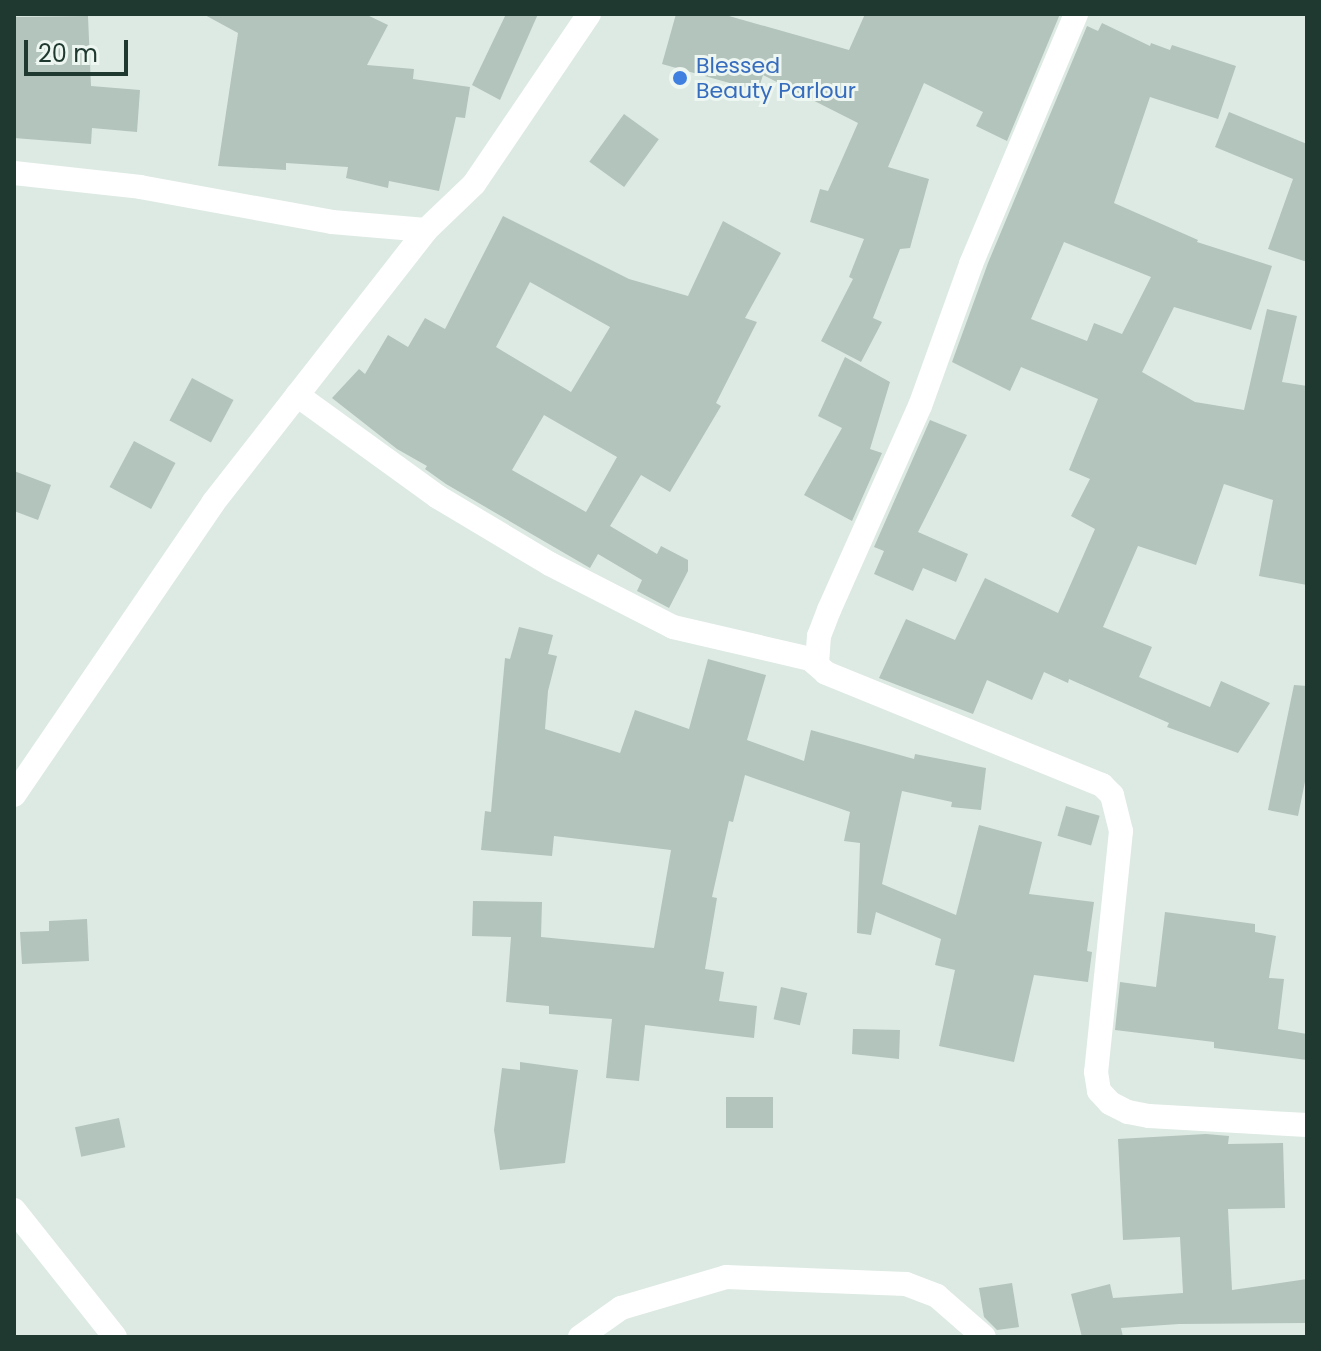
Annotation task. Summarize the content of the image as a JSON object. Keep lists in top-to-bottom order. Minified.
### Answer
{"places":["Blessed Beauty Parlour"],"scale_bar":"20 m"}
